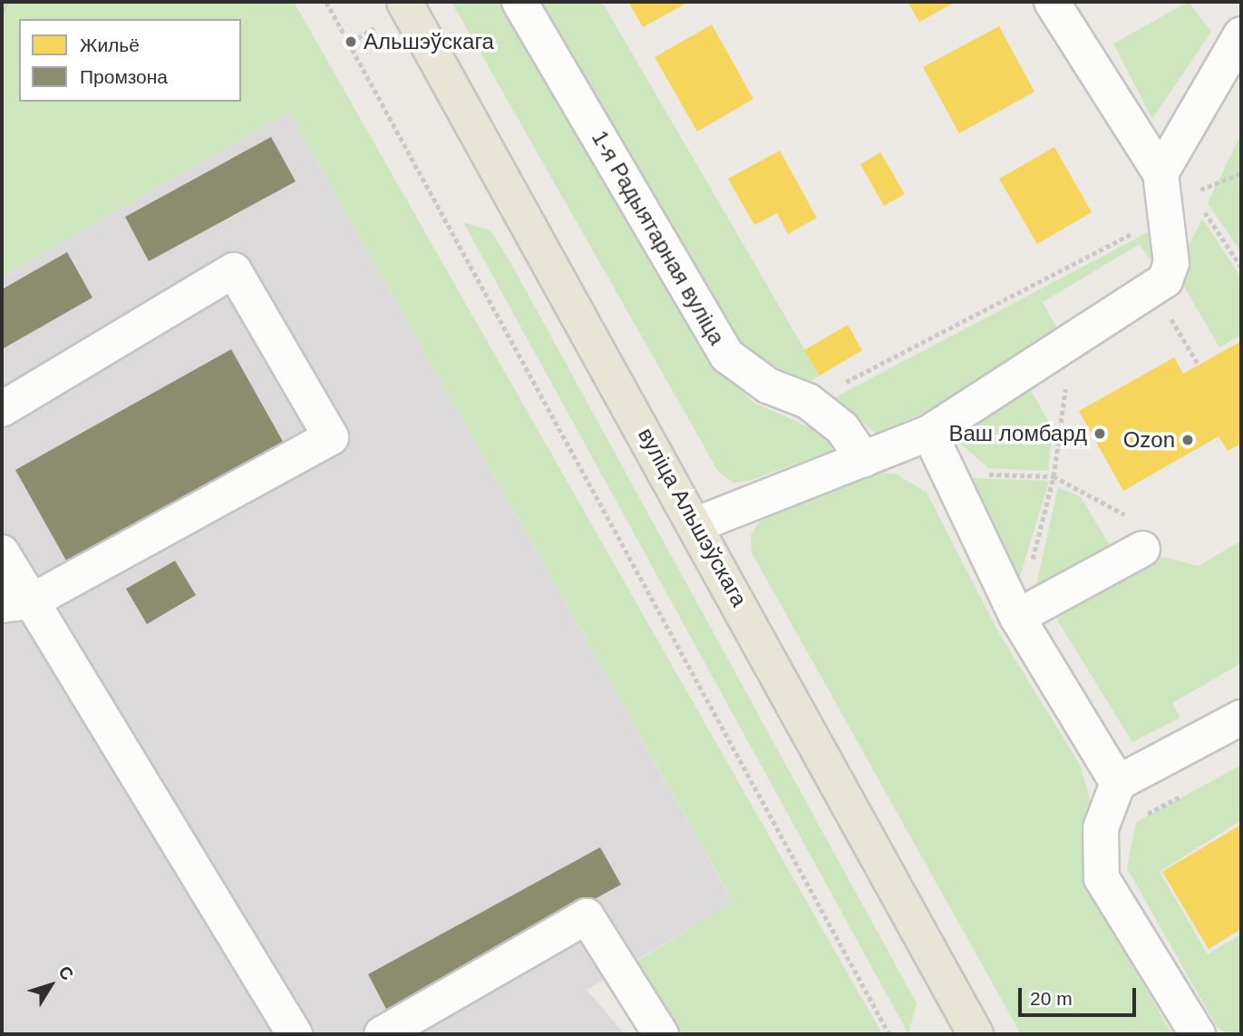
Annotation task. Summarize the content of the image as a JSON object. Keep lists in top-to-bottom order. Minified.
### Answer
{"streets":{"main road":["вуліца Альшэўскага"],"street":["1-я Радыятарная вуліца"]},"places":["Альшэўскага","Ваш ломбард","Ozon"],"legend":["Жильё","Промзона"],"scale_bar":"20 m","north":"top right"}
